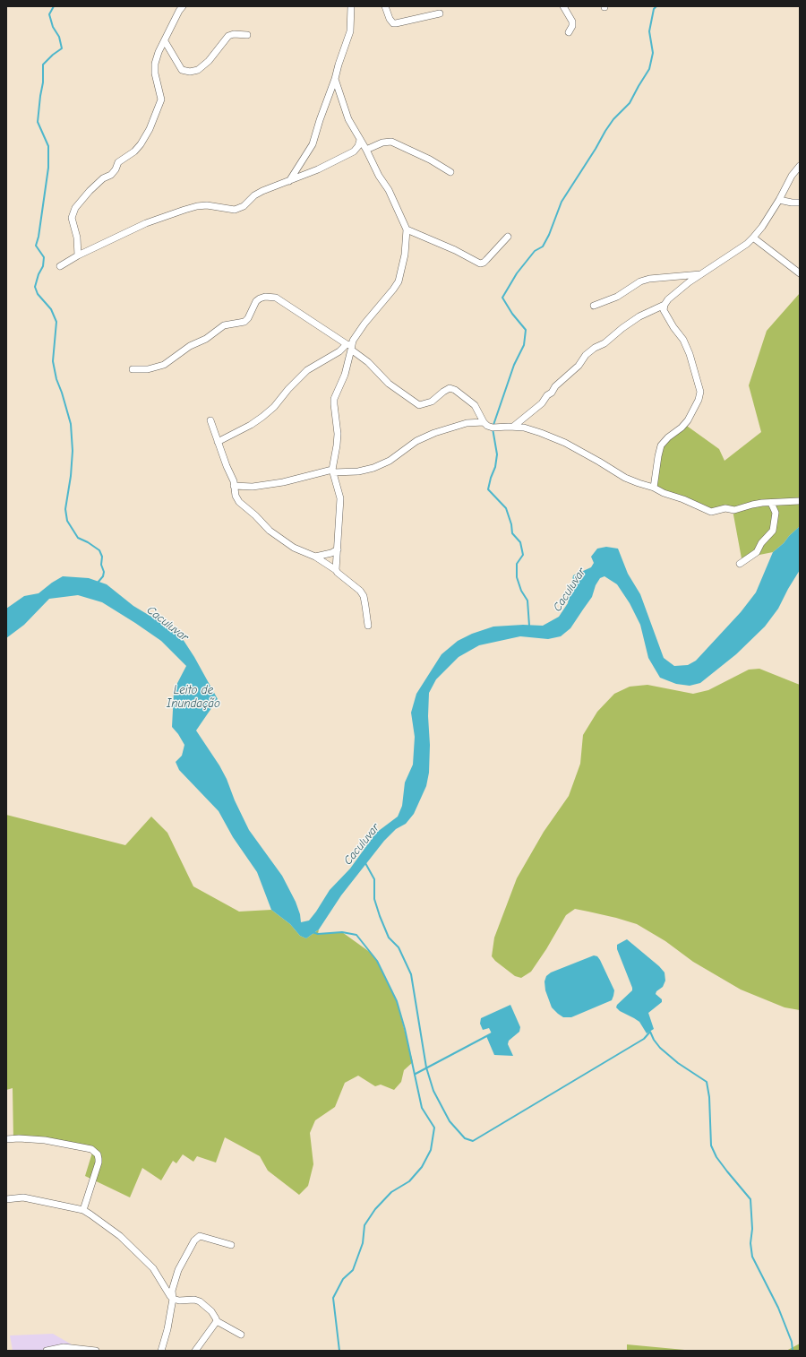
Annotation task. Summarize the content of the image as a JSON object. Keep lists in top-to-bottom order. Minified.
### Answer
{"water":["Caculuvar","Leito de Inundação"]}
